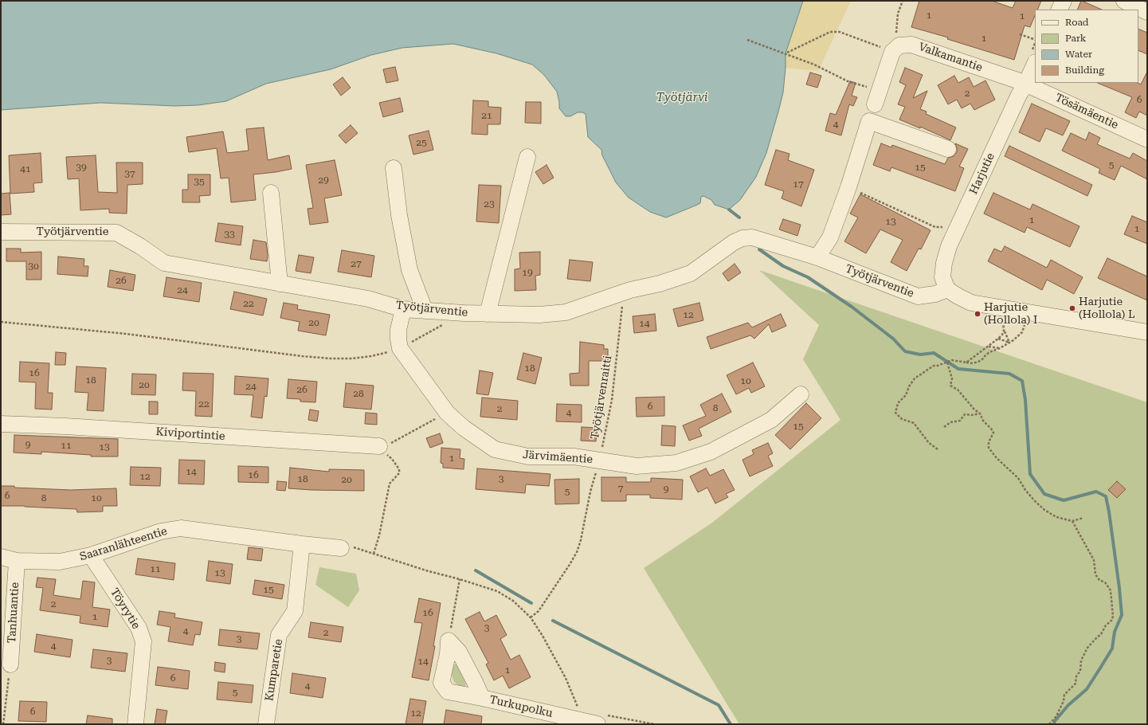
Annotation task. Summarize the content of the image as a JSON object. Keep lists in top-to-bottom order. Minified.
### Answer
{"streets":{"street":["Valkamantie","Tösämäentie","Harjutie","Työtjärventie","Kiviportintie","Järvimäentie","Saaranlähteentie","Töyrytie","Tanhuantie","Kumparetie","Turkupolku"],"path":["Työtjärvenraitti"]},"crossings":[["Valkamantie","Tösämäentie"],["Valkamantie","Harjutie"],["Tösämäentie","Harjutie"],["Harjutie","Työtjärventie"],["Työtjärvenraitti","Järvimäentie"],["Saaranlähteentie","Töyrytie"],["Saaranlähteentie","Tanhuantie"],["Saaranlähteentie","Kumparetie"]],"water":["Työtjärvi"],"places":["Harjutie (Hollola) L","Harjutie (Hollola) I"],"house_numbers":["1","1","1","2","6","21","4","25","5","39","15","41","37","29","35","17","23","1","13","1","33","27","30","19","26","24","22","12","20","14","18","16","18","10","20","24","26","28","22","6","8","2","4","15","9","11","13","1","14","16","12","18","3","20","7","9","5","6","8","10","11","13","15","2","16","1","3","4","2","3","4","3","14","1","6","4","5","6","12"],"legend":["Road","Park","Water","Building"]}
